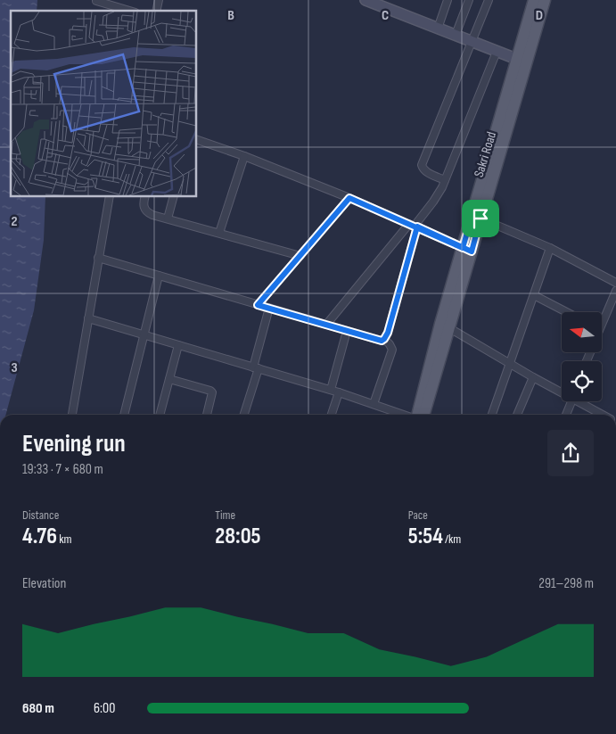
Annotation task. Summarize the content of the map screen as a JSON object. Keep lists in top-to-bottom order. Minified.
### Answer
{"streets":{"main road":["Sakri Road"]},"north":"left","page":{"heading":["Evening run","19:33 · 7 × 680 m"],"stats":[["Distance","4.76 km"],["Time","28:05"],["Pace","5:54 /km"]],"chart":["Elevation","291–298 m"],"list":[{"name":"680 m","note":"6:00"}]},"grid":{"columns":["B","C","D"],"rows":["2","3"]}}
